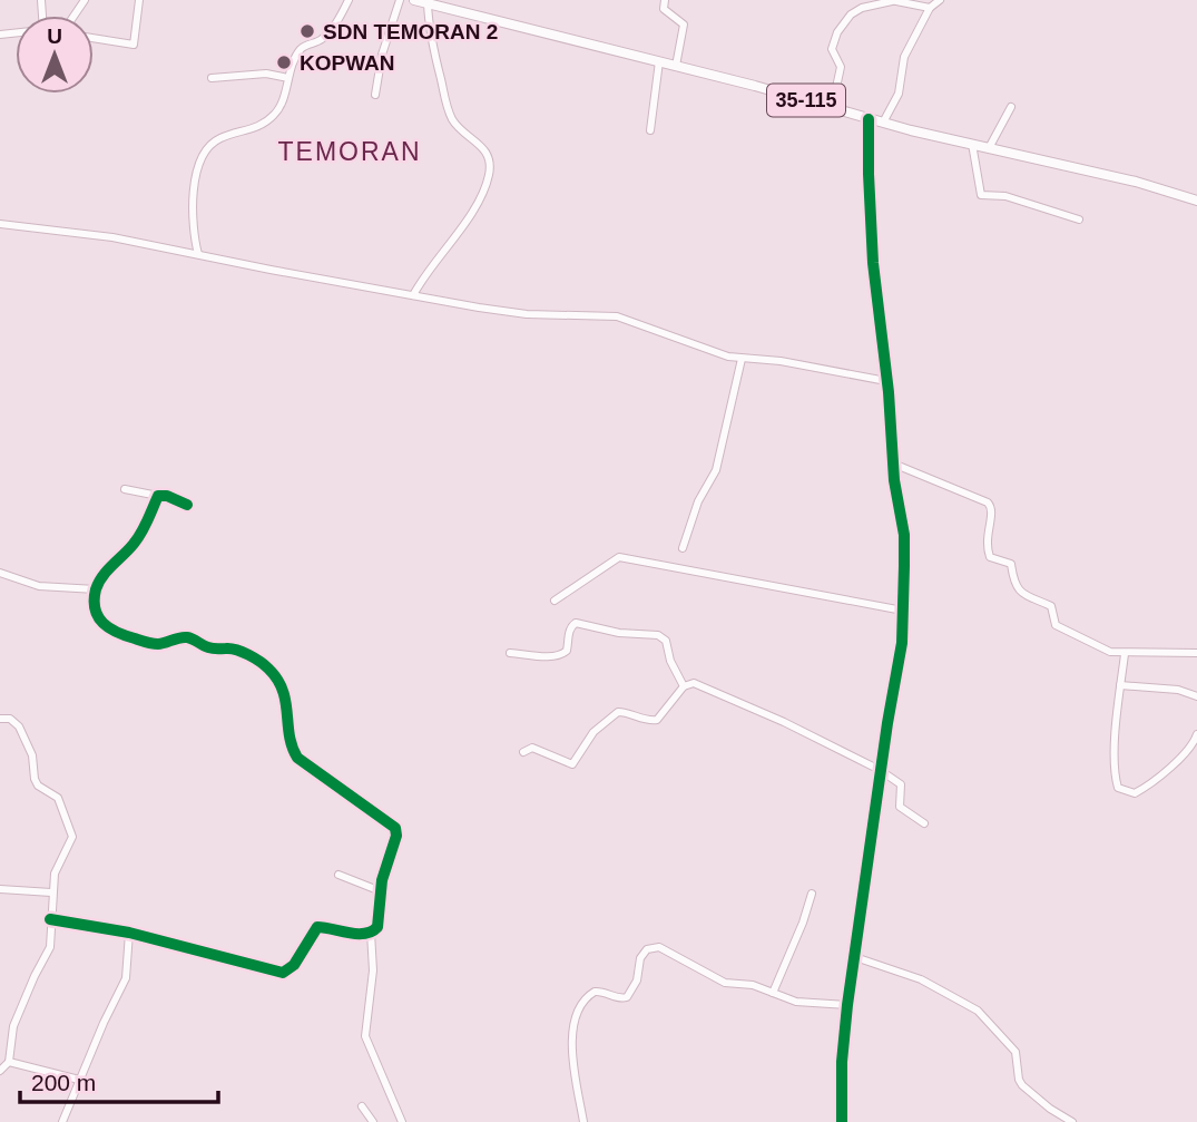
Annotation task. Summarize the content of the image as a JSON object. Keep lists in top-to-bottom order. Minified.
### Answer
{"streets":{"main road":["35-115"]},"districts":["TEMORAN"],"places":["SDN TEMORAN 2","KOPWAN"],"scale_bar":"200 m","north":"top"}
